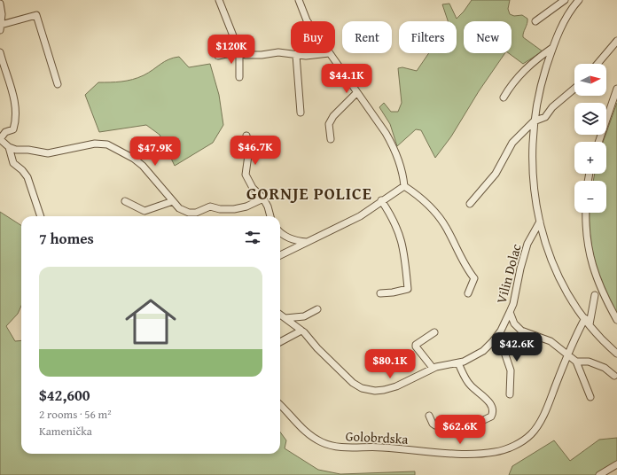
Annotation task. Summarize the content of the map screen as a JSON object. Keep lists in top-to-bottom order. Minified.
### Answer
{"streets":{"street":["Vilin Dolac","Golobrdska"]},"crossings":[["Vilin Dolac","Golobrdska"]],"districts":["GORNJE POLICE"],"north":"right","page":{"chip":["Buy","Rent","Filters","New"],"price":["$120K","$44.1K","$46.7K","$47.9K","$42.6K","$80.1K","$62.6K"],"map_buttons":["+","−"],"heading":"7 homes","list":[{"name":"$42,600","note":"2 rooms · 56 m² · Kamenička"}]}}
